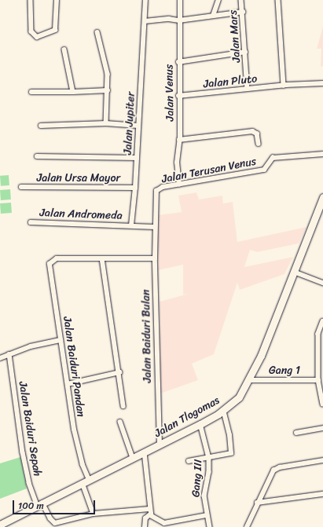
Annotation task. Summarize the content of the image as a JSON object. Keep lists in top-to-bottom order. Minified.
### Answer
{"streets":{"main road":["Jalan Tlogomas"],"street":["Jalan Mars","Jalan Pluto","Jalan Venus","Jalan Jupiter","Jalan Terusan Venus","Jalan Ursa Mayor","Jalan Andromeda","Jalan Baiduri Bulan","Jalan Baiduri Pandan","Gang 1","Jalan Baiduri Sepah","Gang III"]},"crossings":[["Jalan Mars","Jalan Pluto"],["Jalan Pluto","Jalan Venus"],["Jalan Venus","Jalan Terusan Venus"],["Jalan Jupiter","Jalan Ursa Mayor"],["Jalan Jupiter","Jalan Andromeda"],["Jalan Terusan Venus","Jalan Baiduri Bulan"],["Jalan Baiduri Bulan","Jalan Tlogomas"],["Jalan Baiduri Pandan","Jalan Tlogomas"],["Jalan Baiduri Pandan","Jalan Baiduri Sepah"],["Gang 1","Jalan Tlogomas"],["Jalan Tlogomas","Jalan Baiduri Sepah"],["Jalan Tlogomas","Gang III"]],"scale_bar":"100 m"}
